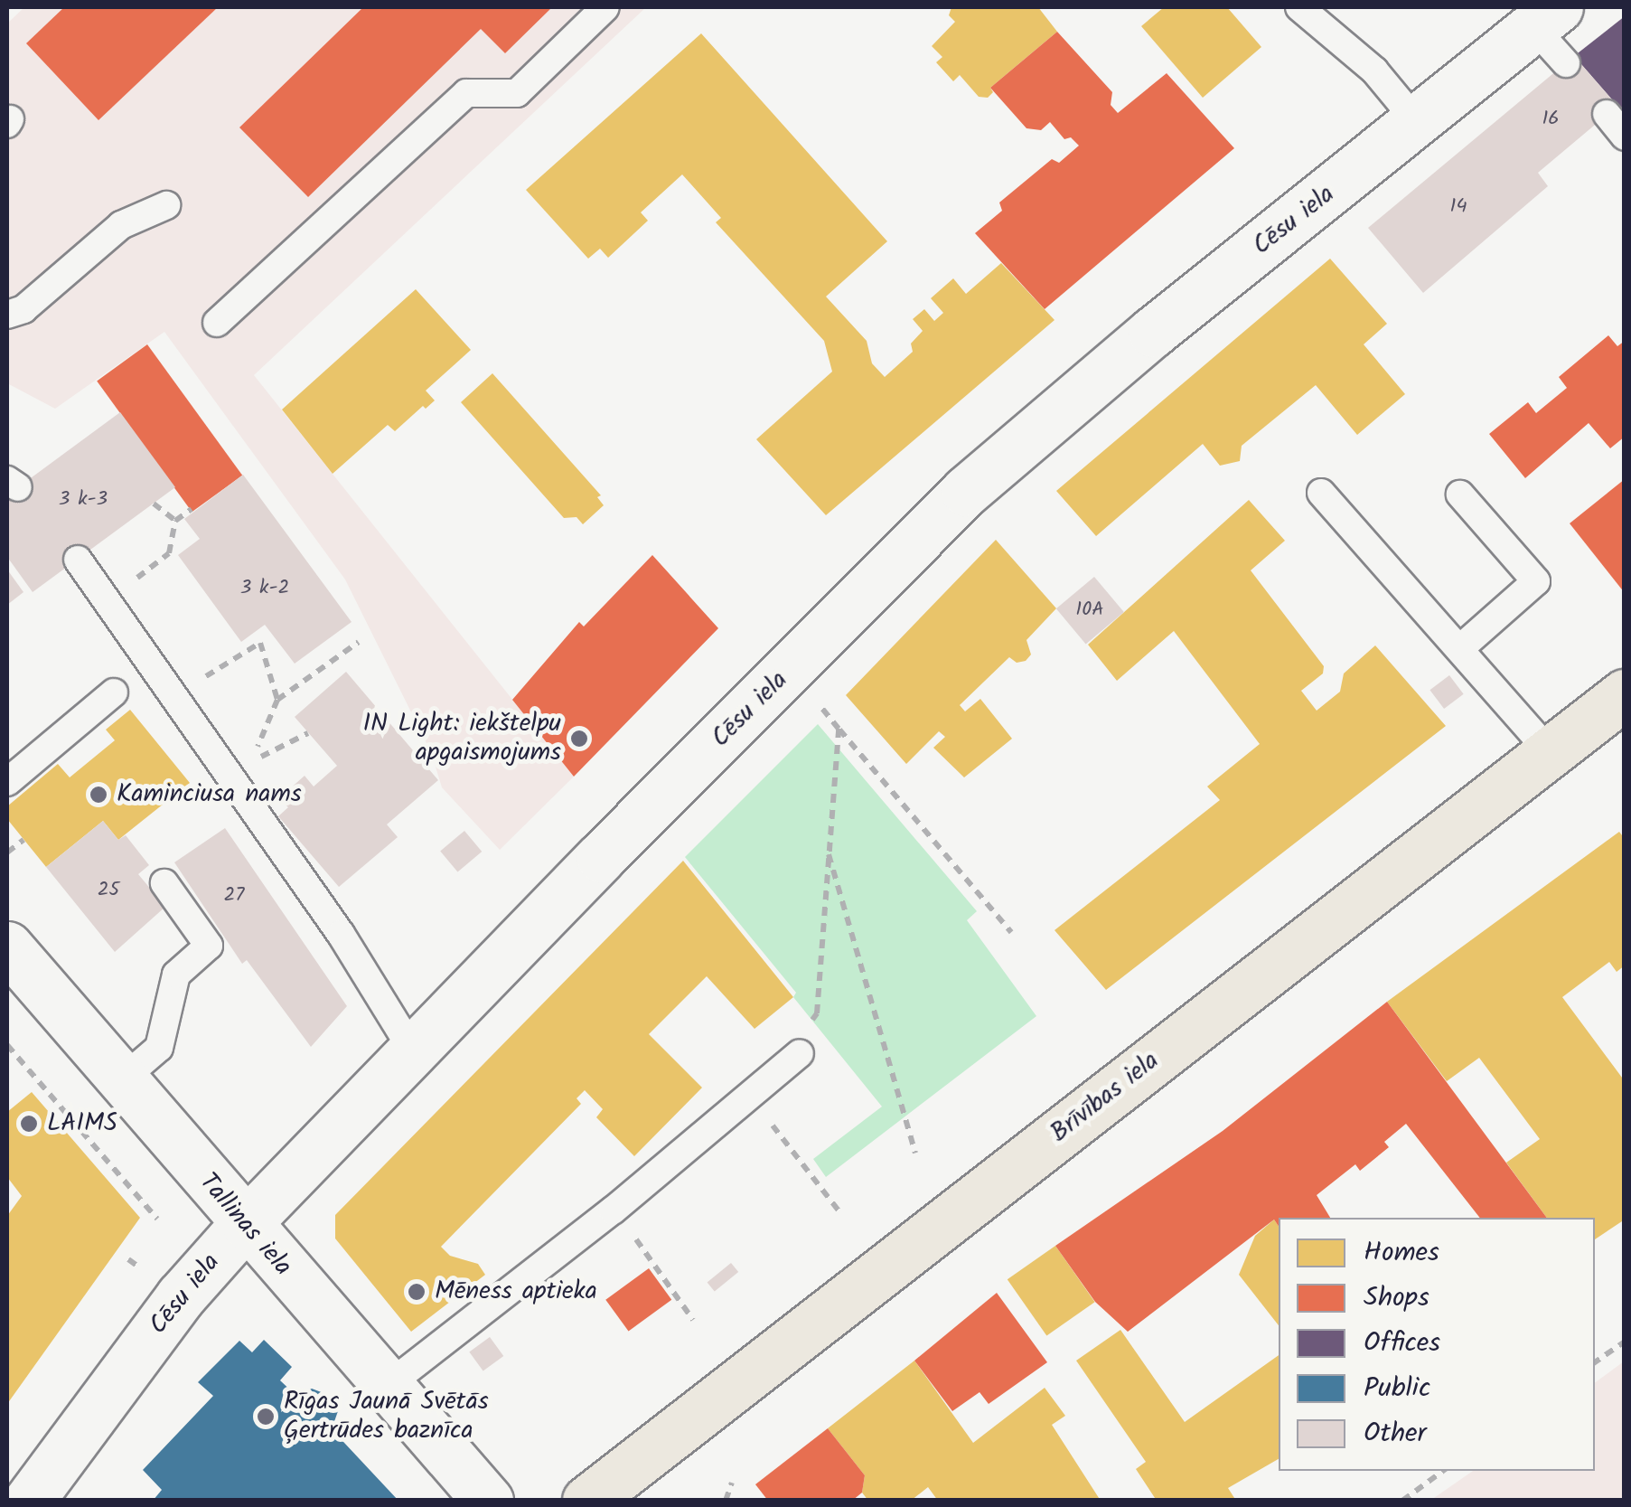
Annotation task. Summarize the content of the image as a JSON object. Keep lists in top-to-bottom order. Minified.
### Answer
{"streets":{"highway":["Brīvības iela"],"street":["Cēsu iela","Tallinas iela"]},"crossings":[["Cēsu iela","Tallinas iela"]],"places":["IN Light: iekštelpu apgaismojums","Kaminciusa nams","LAIMS","Mēness aptieka","Rīgas Jaunā Svētās Ģertrūdes baznīca"],"house_numbers":["16","14","3 k-3","3 k-2","10A","25","27"],"legend":["Homes","Shops","Offices","Public","Other"]}
